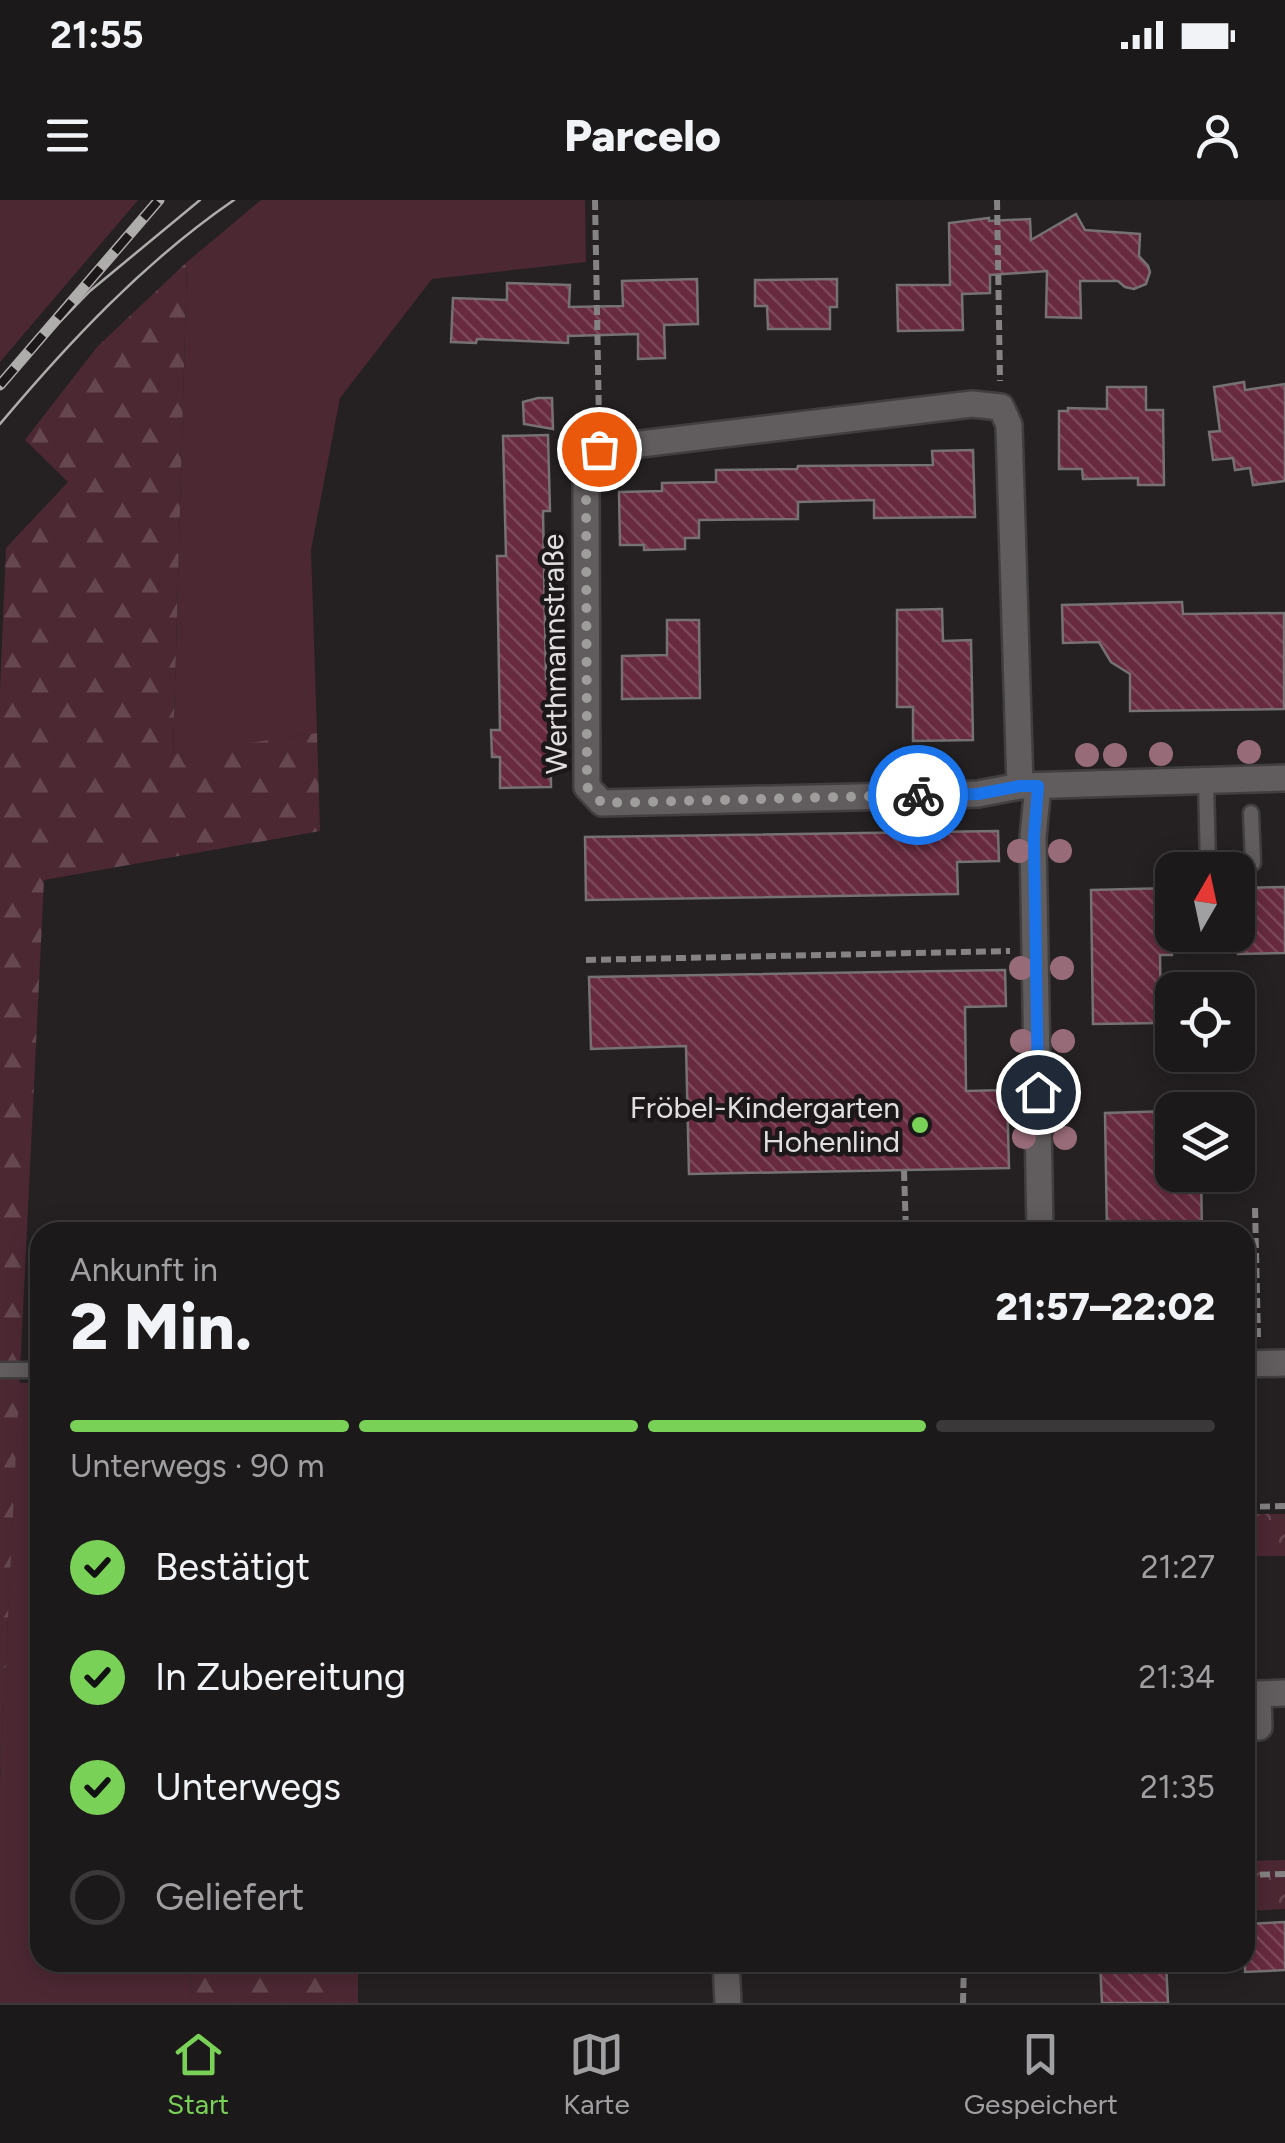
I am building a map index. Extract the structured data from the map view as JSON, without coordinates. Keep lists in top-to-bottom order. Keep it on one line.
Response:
{"streets":{"street":["Werthmannstraße"]},"places":["Fröbel-Kindergarten Hohenlind"],"north":"top","page":{"status":"21:55","header":"Parcelo","heading":["2 Min.","Ankunft in","21:57–22:02"],"bar":"Unterwegs · 90 m","list":[["Bestätigt","21:27"],["In Zubereitung","21:34"],["Unterwegs","21:35"],"Geliefert"],"tabs":["Start","Karte","Gespeichert"]}}
